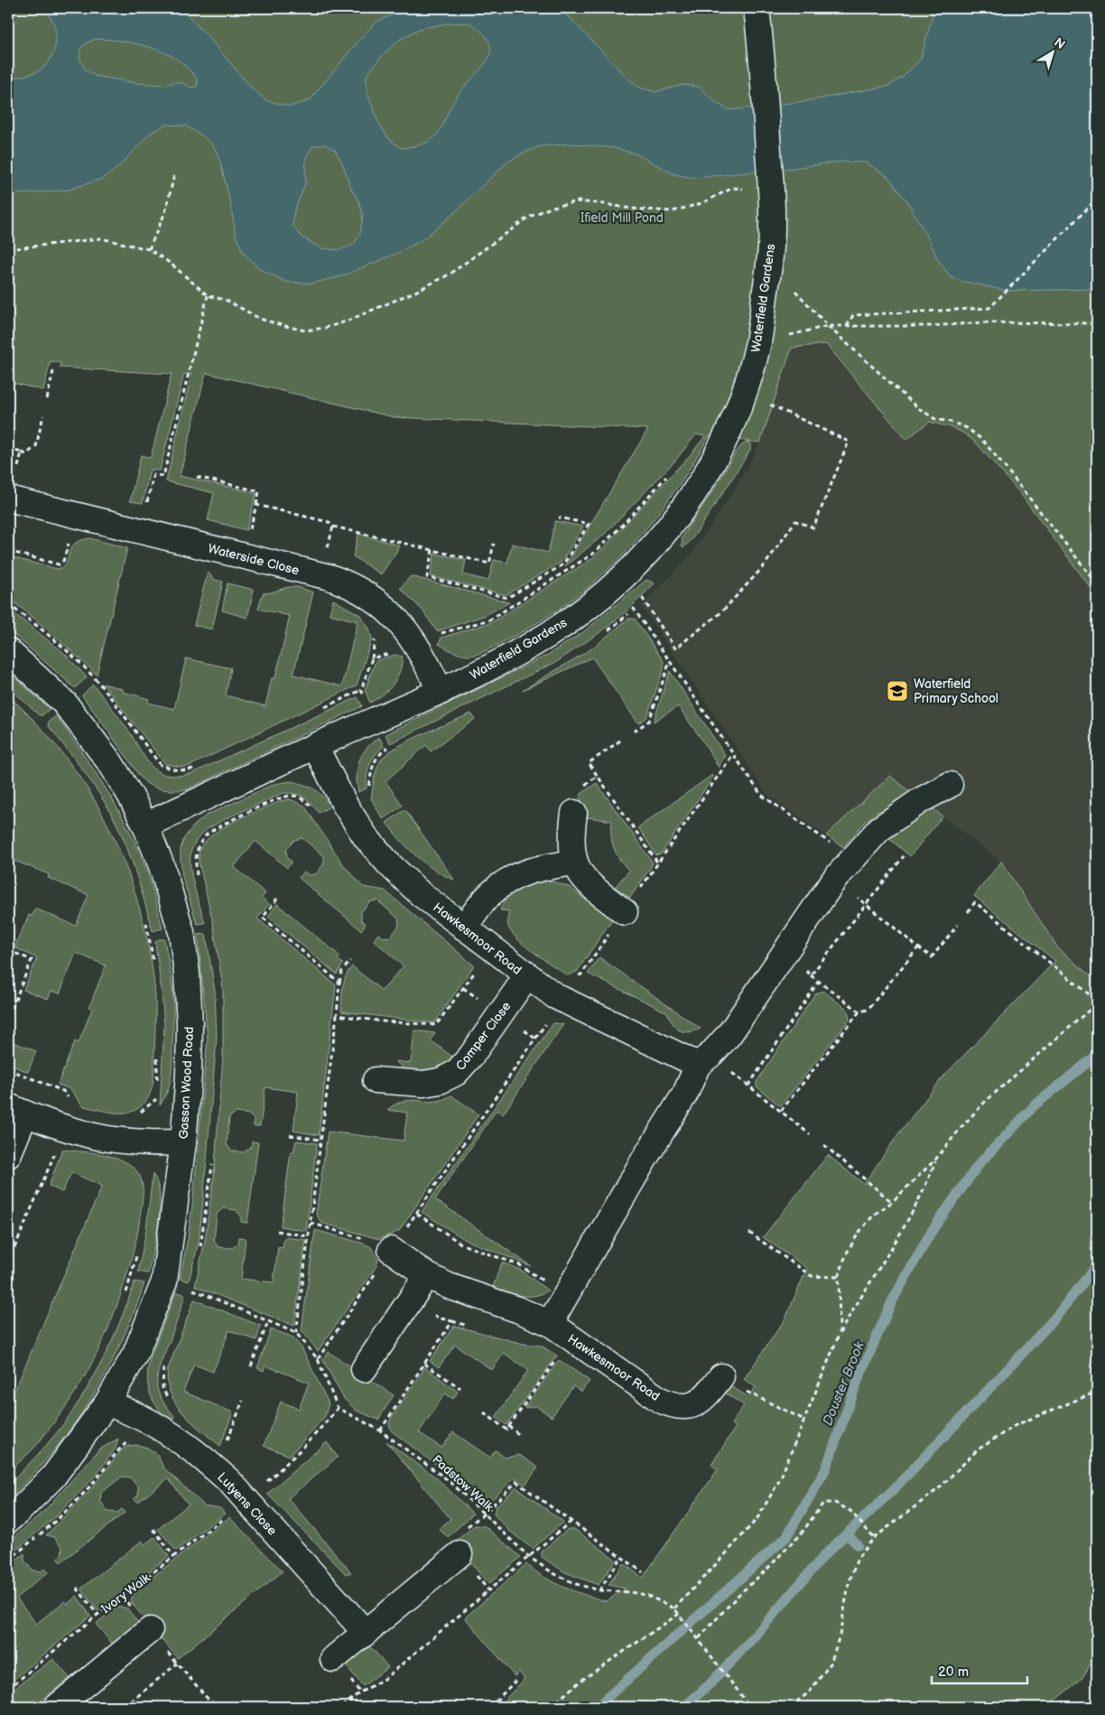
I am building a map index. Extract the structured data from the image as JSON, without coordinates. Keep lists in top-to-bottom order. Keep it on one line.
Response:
{"streets":{"street":["Waterfield Gardens","Waterside Close","Hawkesmoor Road","Comper Close","Gasson Wood Road","Lutyens Close"],"path":["Padstow Walk","Ivory Walk"]},"crossings":[["Waterfield Gardens","Waterside Close"],["Waterfield Gardens","Hawkesmoor Road"],["Waterfield Gardens","Gasson Wood Road"],["Hawkesmoor Road","Comper Close"],["Gasson Wood Road","Lutyens Close"],["Padstow Walk","Ivory Walk"],["Lutyens Close","Ivory Walk"]],"water":["Douster Brook"],"parks":["Ifield Mill Pond"],"places":{"school or university":["Waterfield Primary School"]},"scale_bar":"20 m","north":"top right"}
